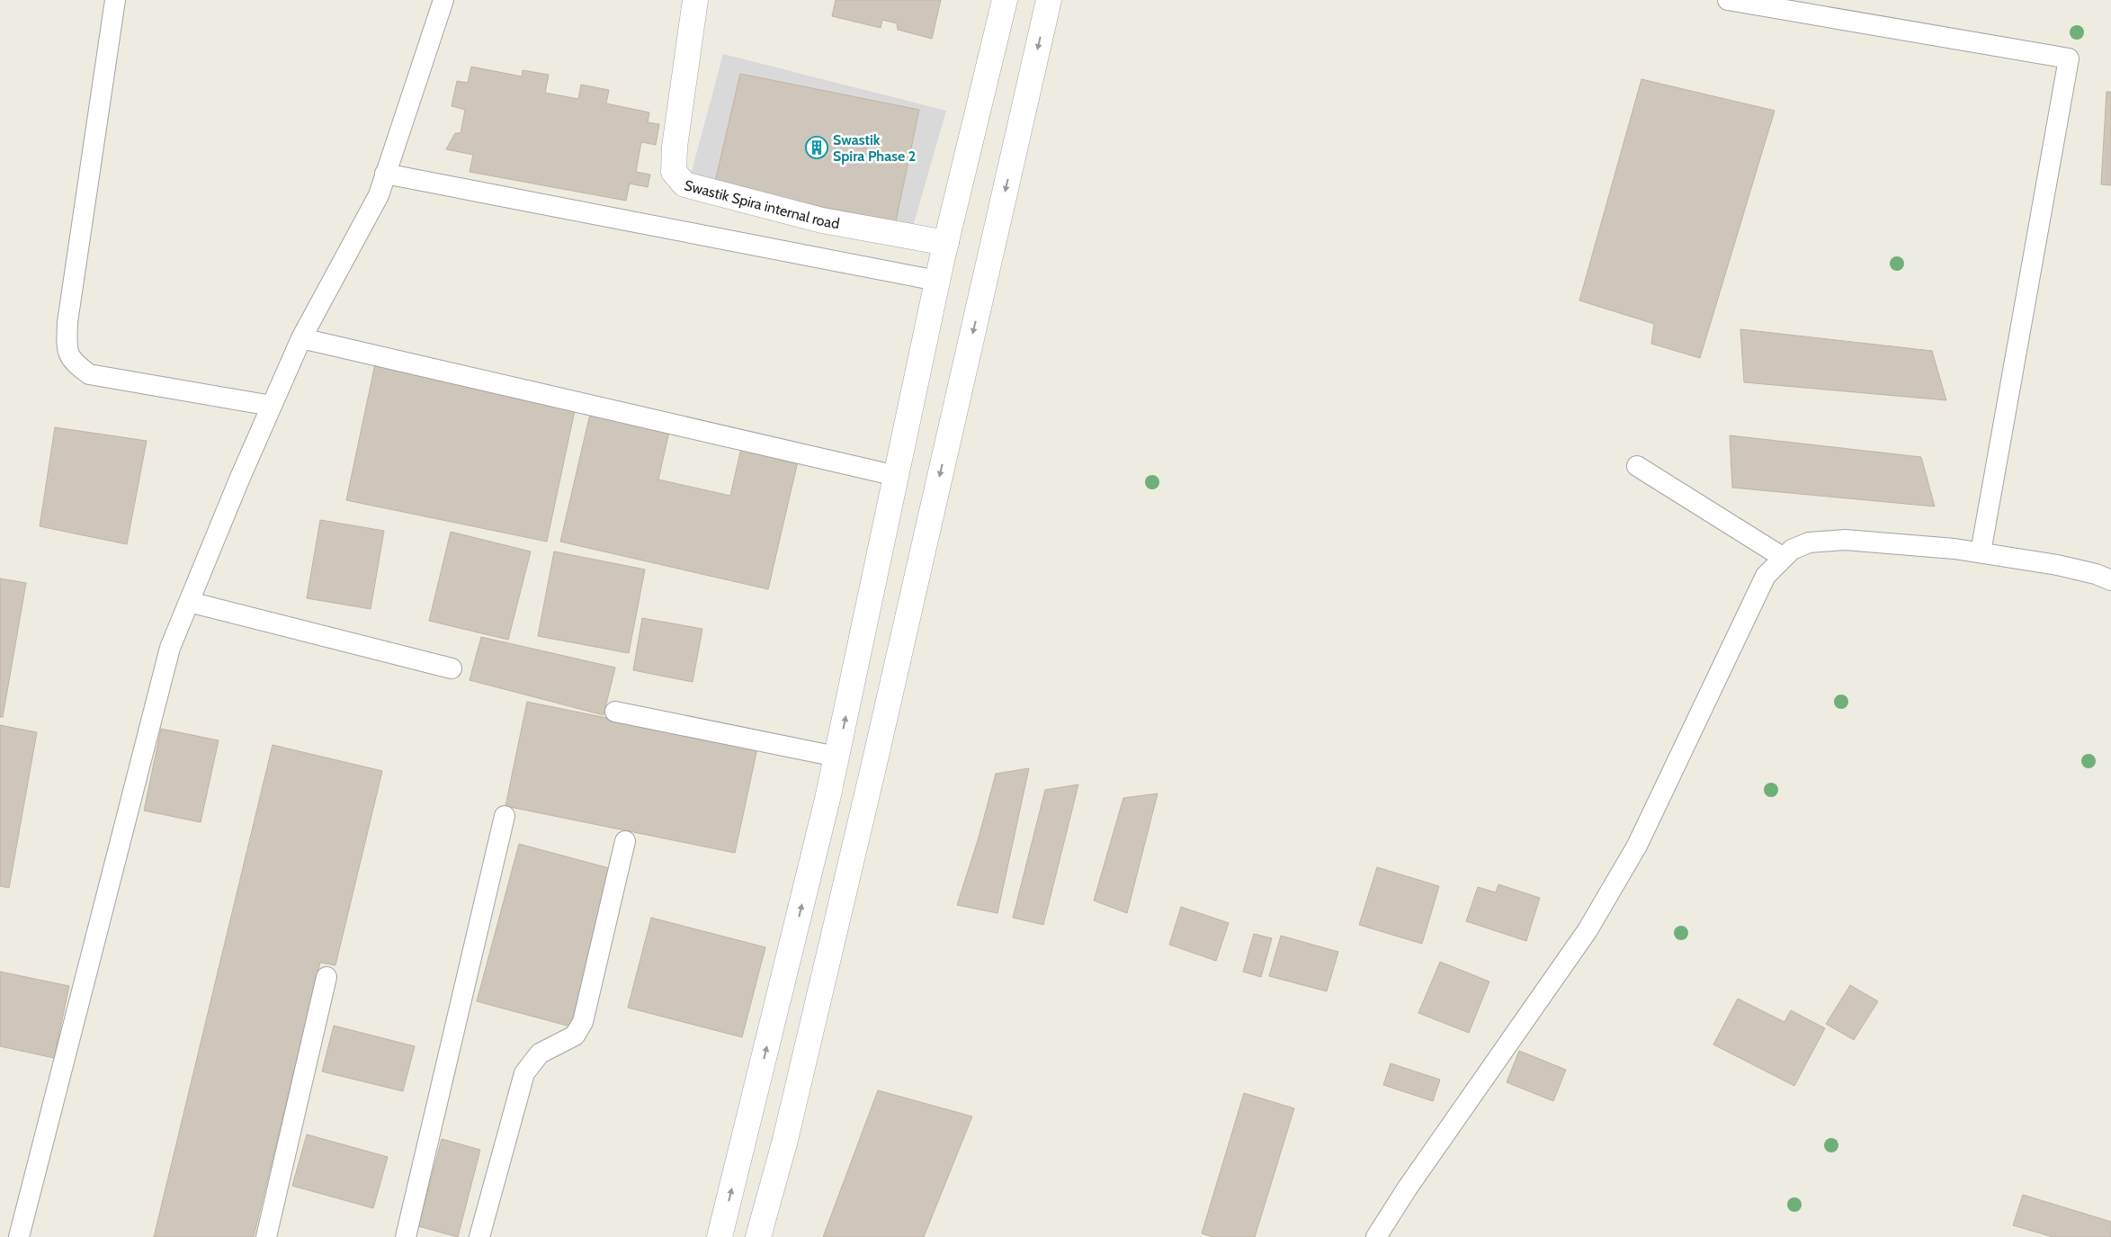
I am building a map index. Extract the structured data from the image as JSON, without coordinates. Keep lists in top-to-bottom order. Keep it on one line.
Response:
{"streets":{"street":["Swastik Spira internal road"]},"places":{"building":["Swastik Spira Phase 2"]}}
